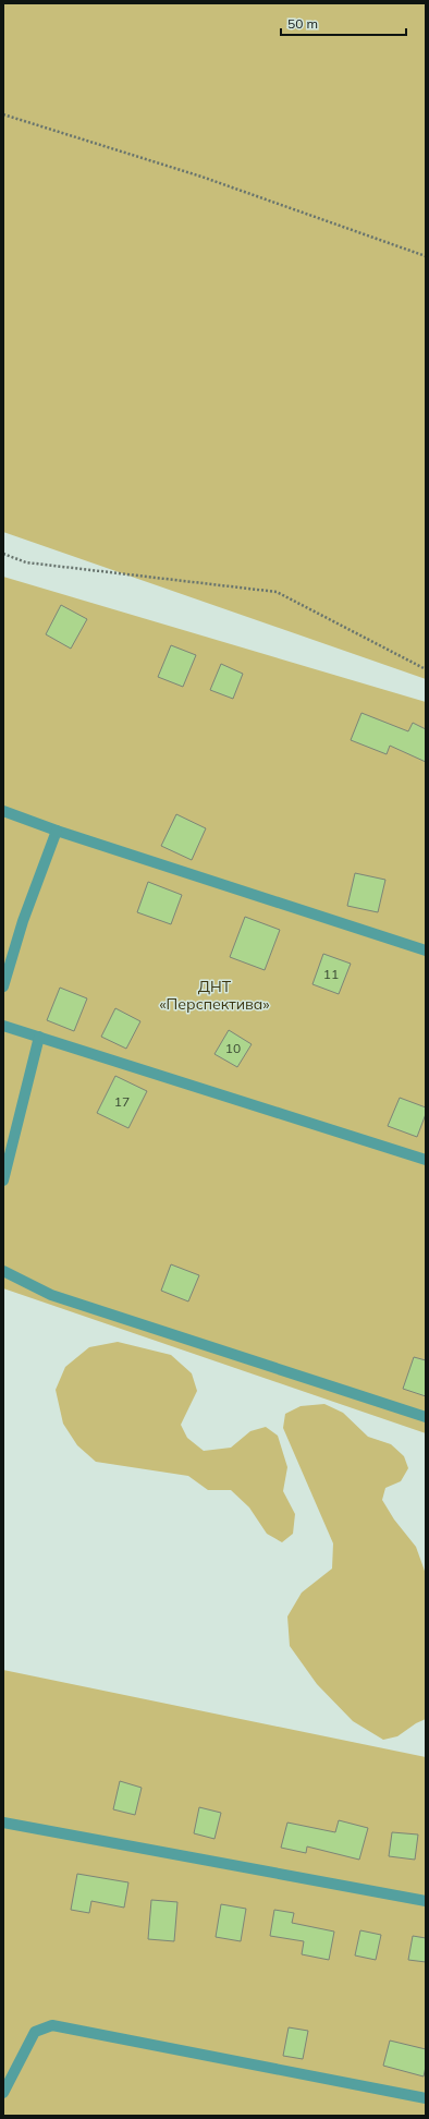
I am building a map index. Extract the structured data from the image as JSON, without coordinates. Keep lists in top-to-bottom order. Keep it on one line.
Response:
{"parks":["ДНТ «Перспектива»"],"house_numbers":["11","10","17"],"scale_bar":"50 m"}
